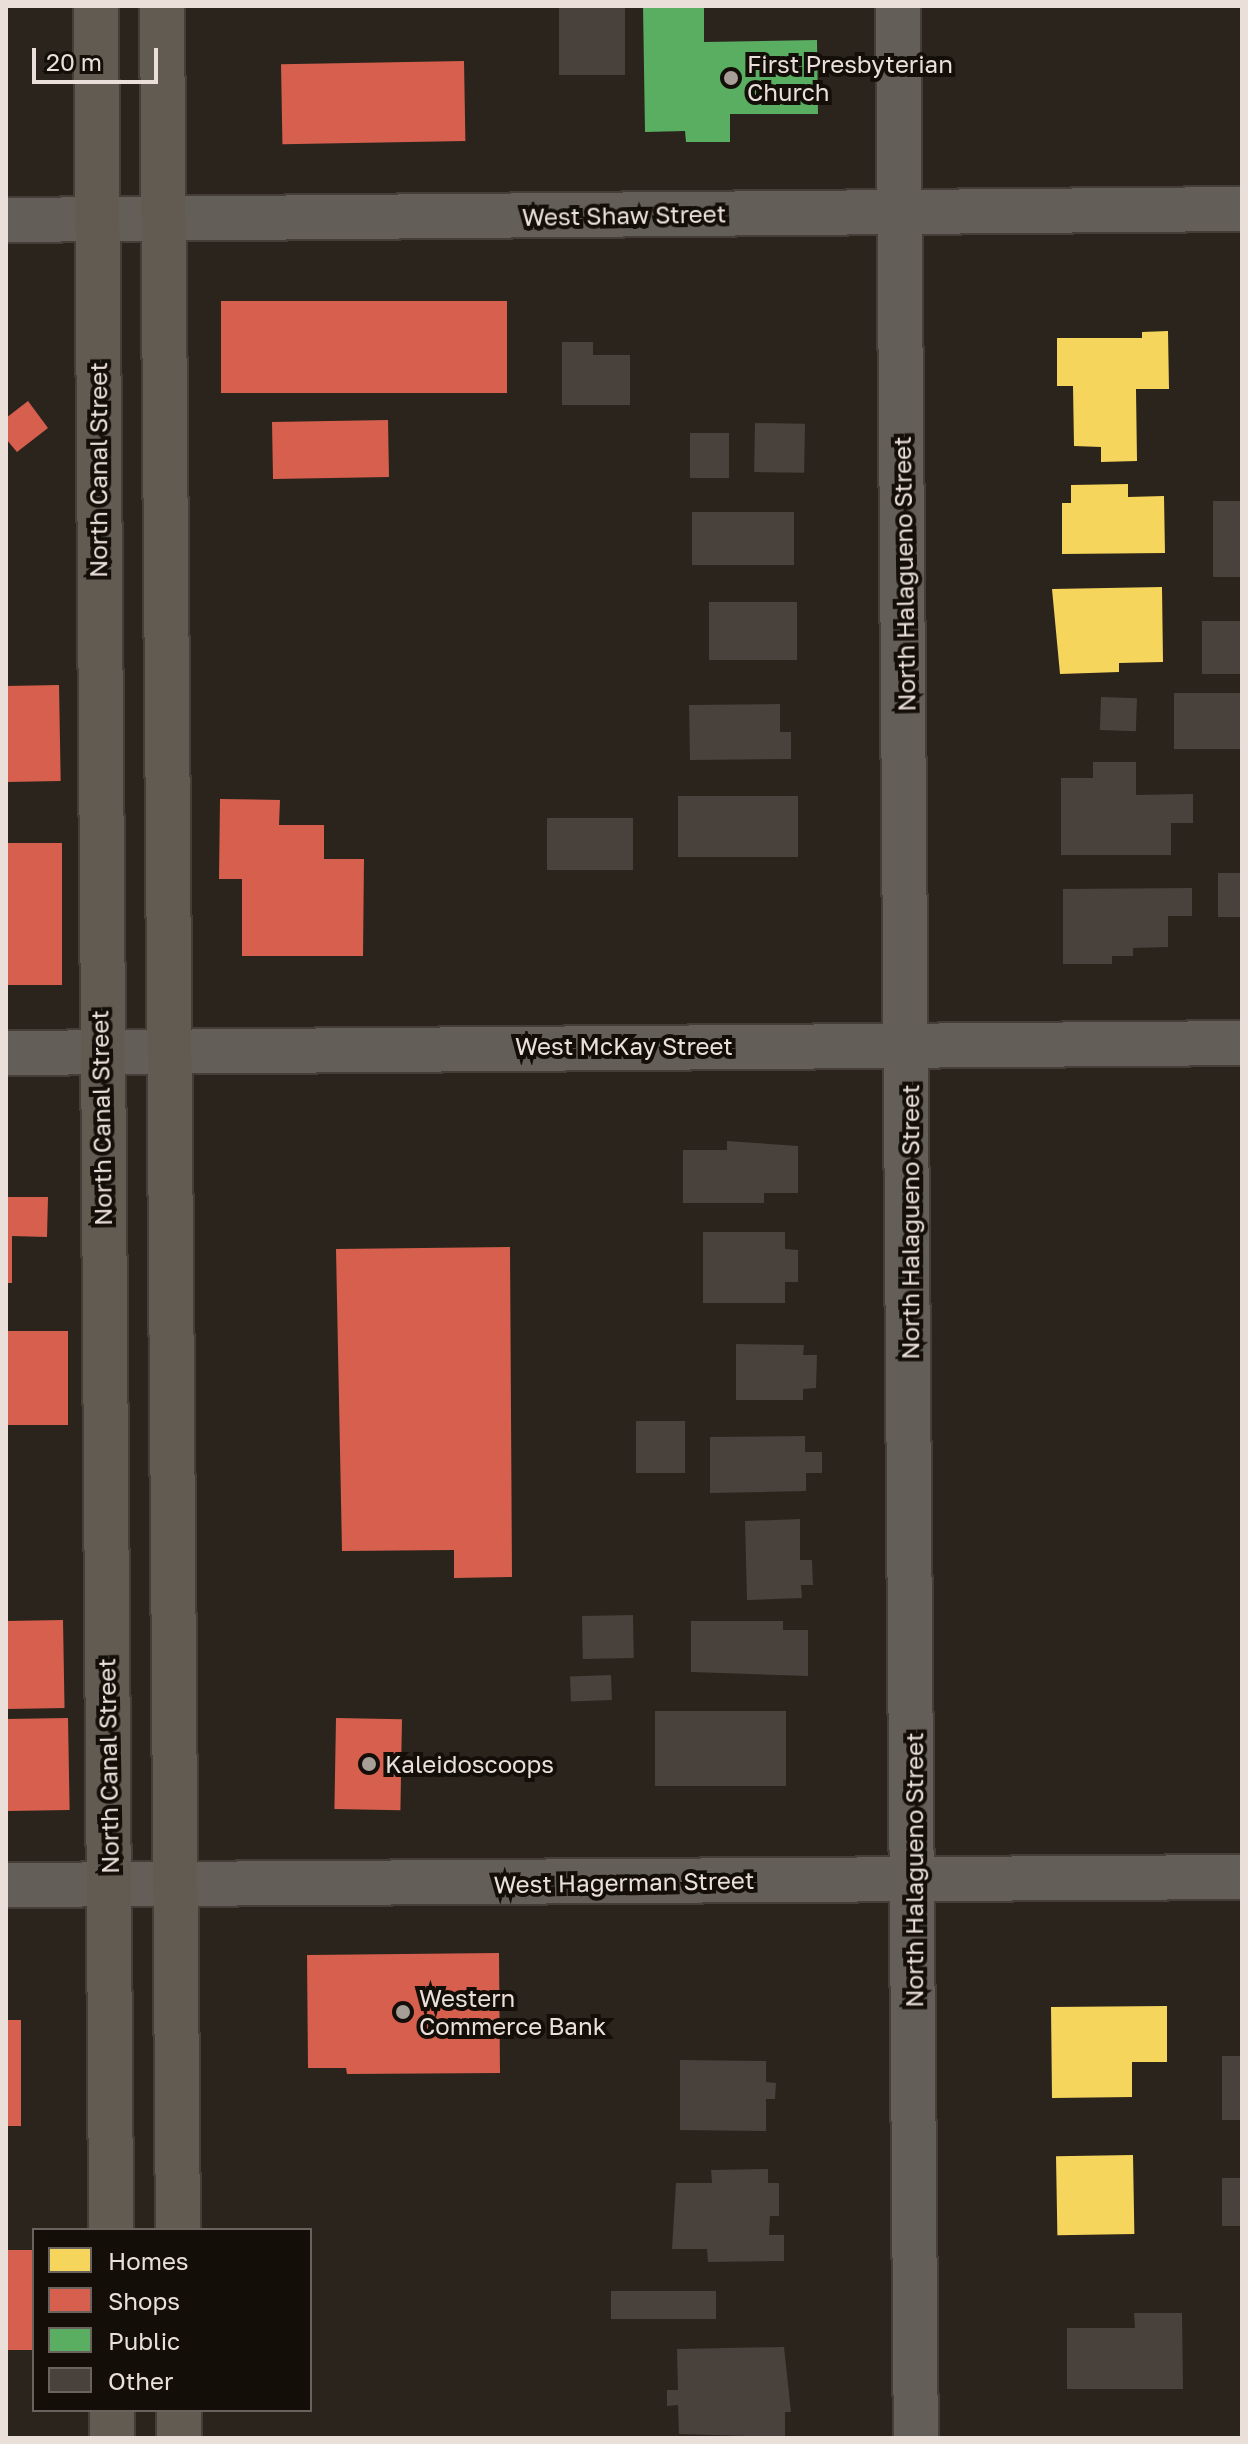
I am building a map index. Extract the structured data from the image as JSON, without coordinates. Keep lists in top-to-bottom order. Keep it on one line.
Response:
{"streets":{"highway":["North Canal Street"],"street":["West Shaw Street","North Halagueno Street","West McKay Street","West Hagerman Street"]},"crossings":[["West Shaw Street","North Canal Street"],["West Shaw Street","North Halagueno Street"],["North Canal Street","West McKay Street"],["North Canal Street","West Hagerman Street"],["North Halagueno Street","West McKay Street"],["North Halagueno Street","West Hagerman Street"]],"places":["First Presbyterian Church","Kaleidoscoops","Western Commerce Bank"],"legend":["Homes","Shops","Public","Other"],"scale_bar":"20 m"}
